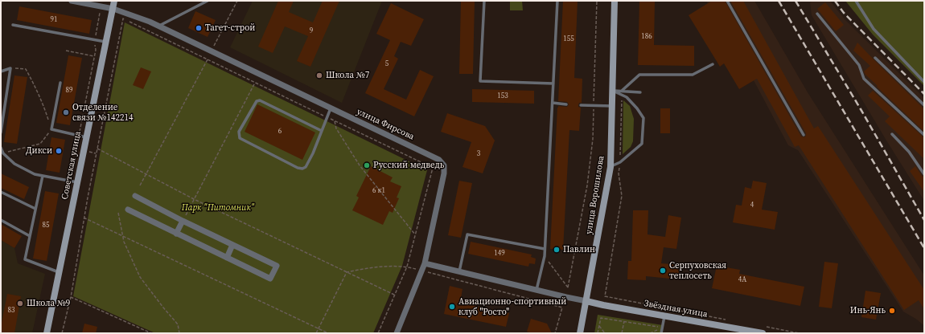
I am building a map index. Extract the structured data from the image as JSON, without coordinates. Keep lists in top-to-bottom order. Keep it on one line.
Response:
{"streets":{"main road":["Советская улица","улица Ворошилова","Звёздная улица"],"street":["улица Фирсова"]},"crossings":[["улица Фирсова","Советская улица"],["улица Ворошилова","Звёздная улица"]],"parks":["Парк \"Питомник\""],"places":["Тагет-строй","Школа №7","Отделение связи №142214","Дикси","Русский медведь","Павлин","Серпуховская теплосеть","Школа №9","Авиационно-спортивный клуб \"Росто\"","Инь-Янь"],"house_numbers":["91","9","186","155","5","89","153","6","3","6 к1","4","85","149","4А","83"]}
